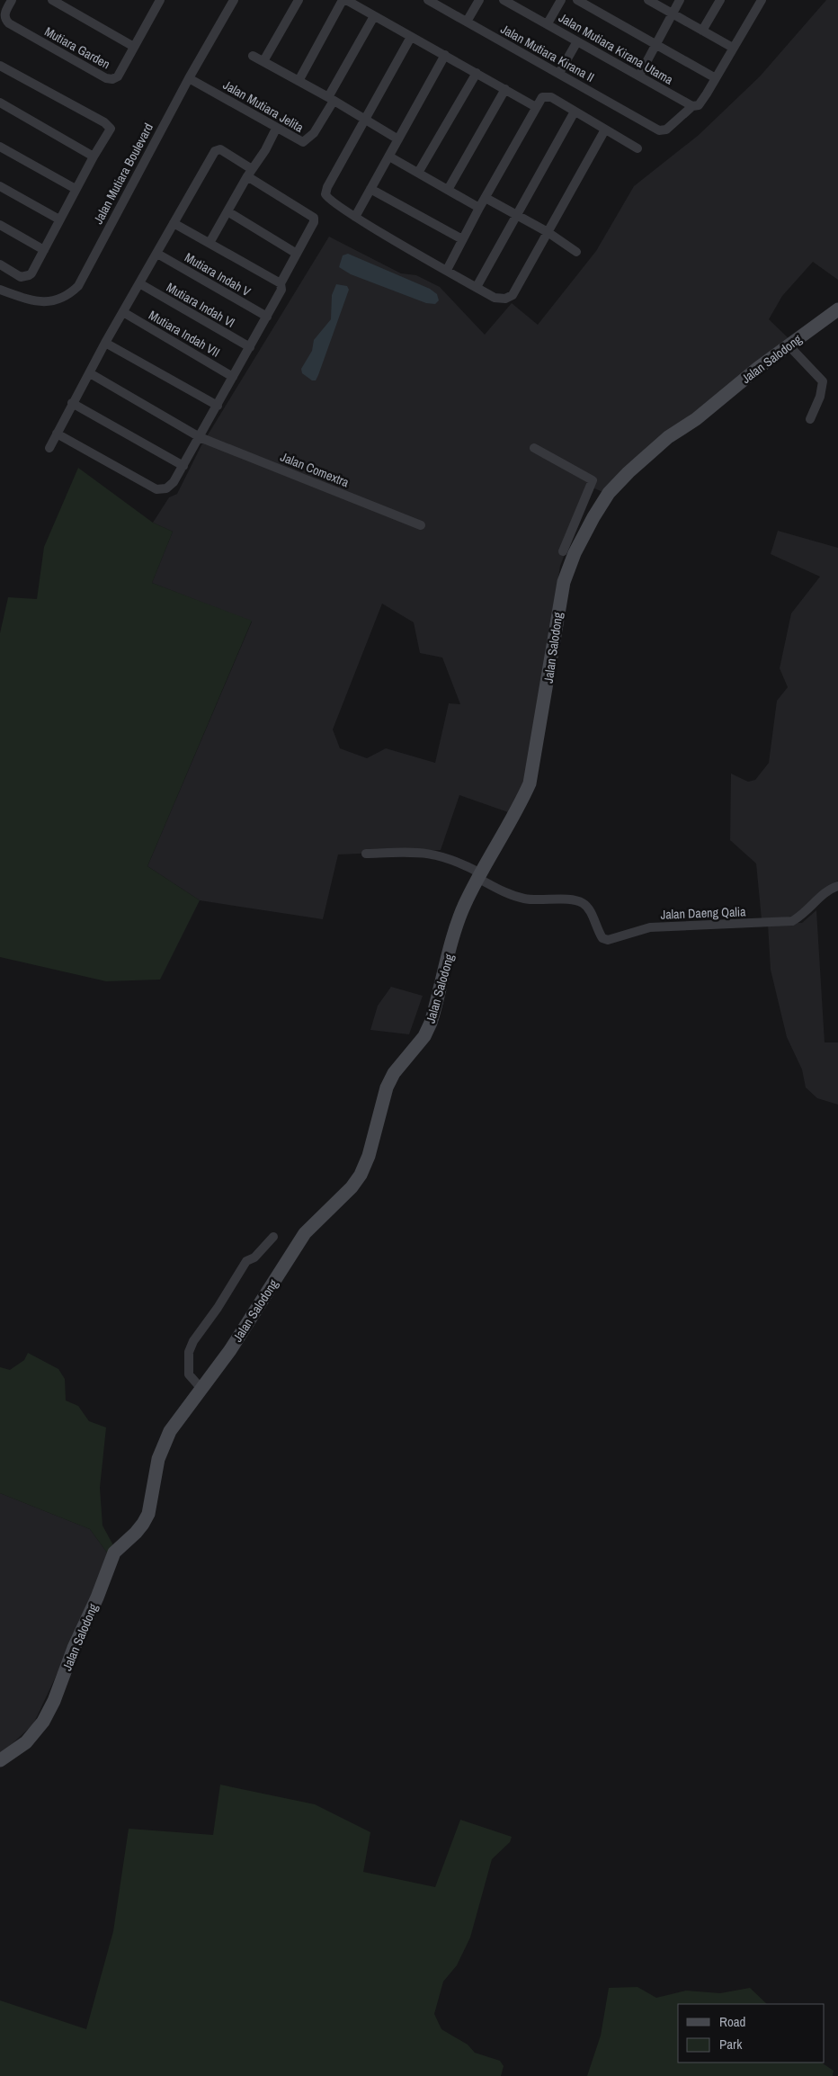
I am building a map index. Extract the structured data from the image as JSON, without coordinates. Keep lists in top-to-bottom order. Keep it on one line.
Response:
{"streets":{"street":["Mutiara Garden","Jalan Mutiara Kirana Utama","Jalan Mutiara Kirana II","Jalan Mutiara Jelita","Jalan Mutiara Boulevard","Mutiara Indah V","Mutiara Indah Vl","Mutiara Indah VII","Jalan Salodong","Jalan Comextra","Jalan Daeng Qalia"]},"crossings":[["Jalan Mutiara Kirana Utama","Jalan Mutiara Kirana II"],["Jalan Mutiara Jelita","Jalan Mutiara Boulevard"],["Jalan Salodong","Jalan Daeng Qalia"]],"legend":["Road","Park"]}
